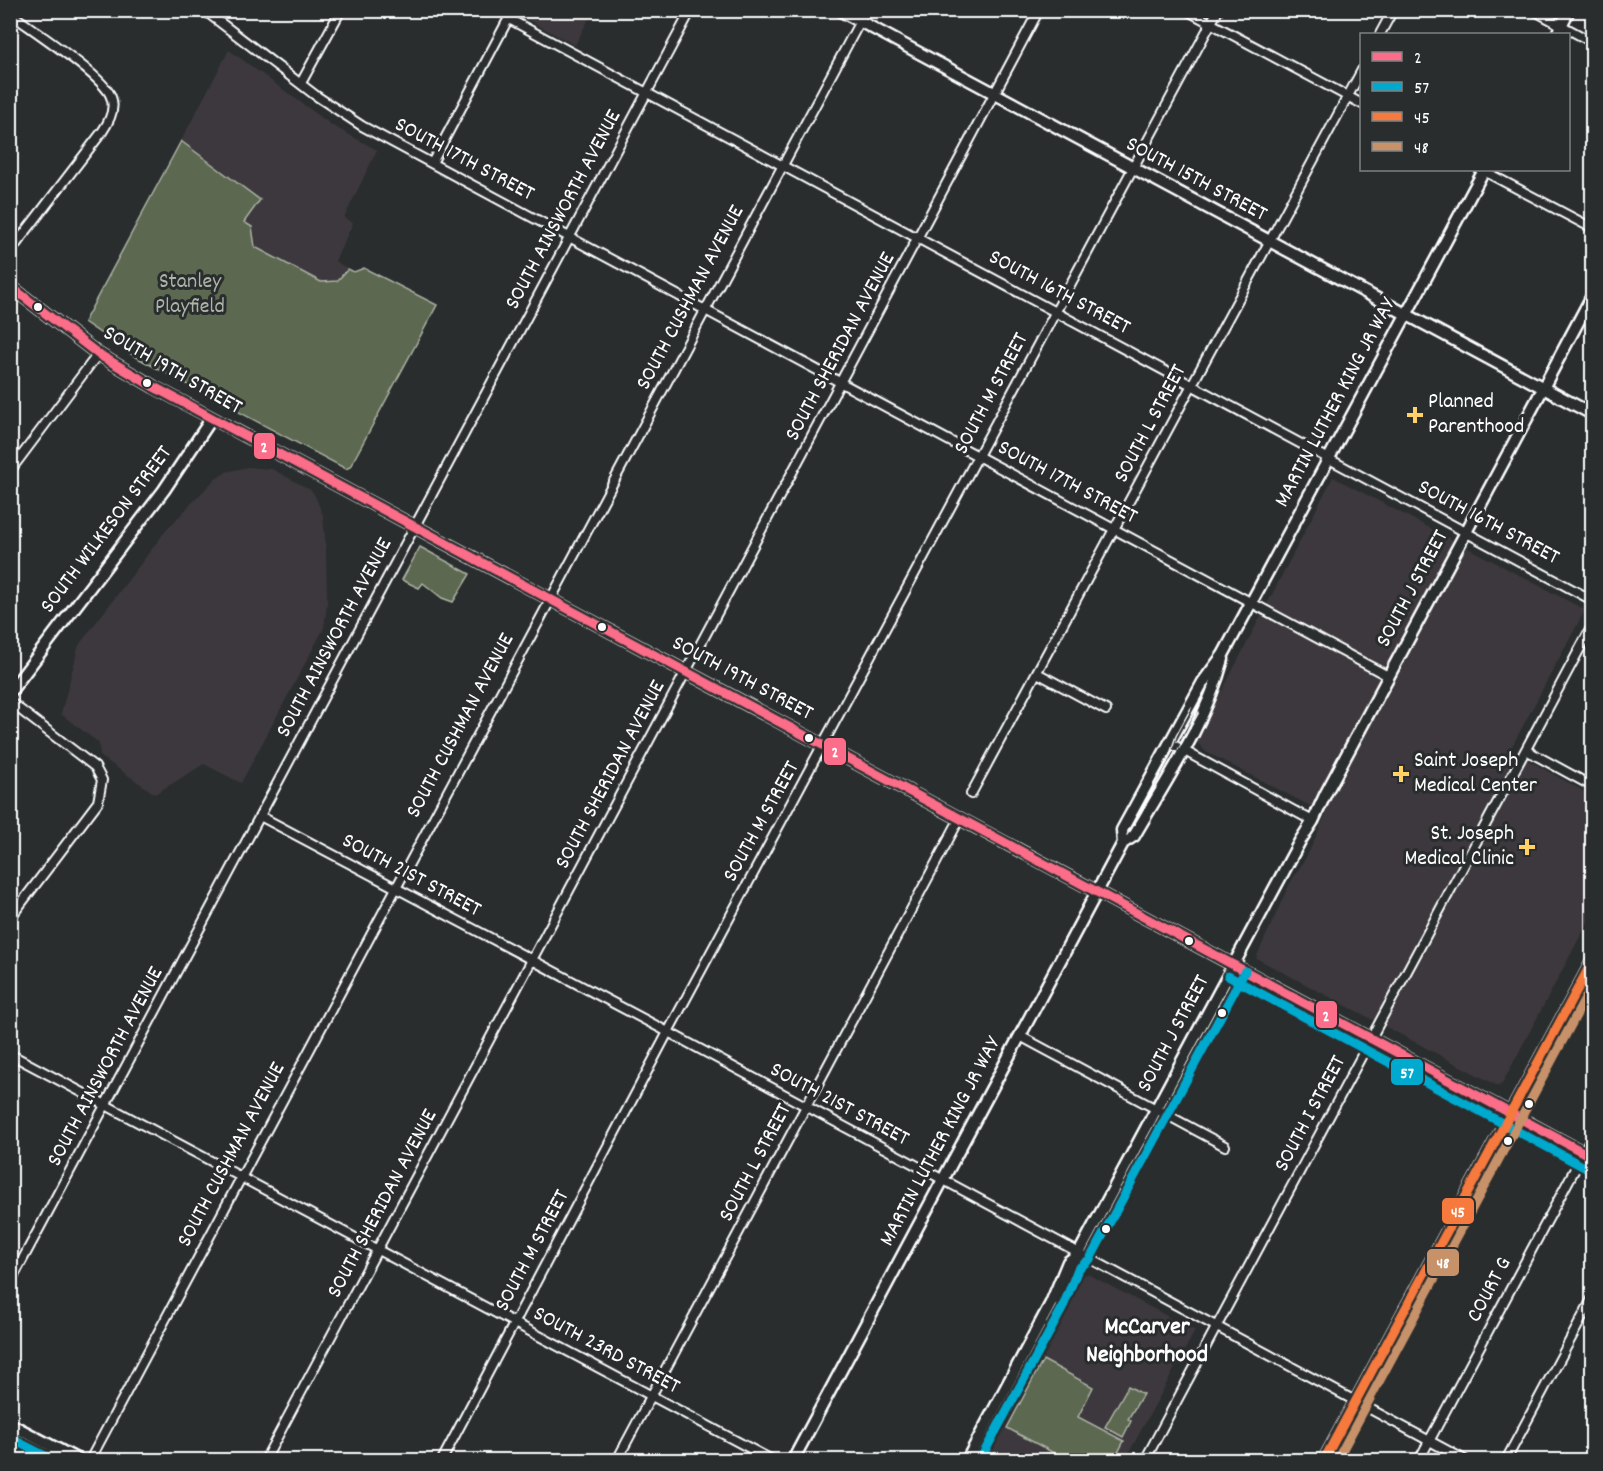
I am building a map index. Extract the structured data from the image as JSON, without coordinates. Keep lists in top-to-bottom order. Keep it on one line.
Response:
{"streets":{"main road":["SOUTH 15TH STREET","SOUTH 19TH STREET","MARTIN LUTHER KING JR WAY","SOUTH WILKESON STREET","SOUTH J STREET"],"street":["SOUTH 17TH STREET","SOUTH AINSWORTH AVENUE","SOUTH 16TH STREET","SOUTH CUSHMAN AVENUE","SOUTH SHERIDAN AVENUE","SOUTH M STREET","SOUTH L STREET","SOUTH 21ST STREET","SOUTH I STREET","COURT G","SOUTH 23RD STREET"]},"crossings":[["SOUTH 17TH STREET","SOUTH AINSWORTH AVENUE"],["SOUTH 17TH STREET","SOUTH CUSHMAN AVENUE"],["SOUTH 17TH STREET","SOUTH SHERIDAN AVENUE"],["SOUTH 17TH STREET","SOUTH M STREET"],["SOUTH 17TH STREET","MARTIN LUTHER KING JR WAY"],["SOUTH 17TH STREET","SOUTH L STREET"],["SOUTH 17TH STREET","SOUTH J STREET"],["SOUTH 15TH STREET","SOUTH CUSHMAN AVENUE"],["SOUTH 15TH STREET","SOUTH SHERIDAN AVENUE"],["SOUTH 15TH STREET","SOUTH M STREET"],["SOUTH 15TH STREET","MARTIN LUTHER KING JR WAY"],["SOUTH 15TH STREET","SOUTH L STREET"],["SOUTH 15TH STREET","SOUTH J STREET"],["SOUTH AINSWORTH AVENUE","SOUTH 16TH STREET"],["SOUTH AINSWORTH AVENUE","SOUTH 19TH STREET"],["SOUTH AINSWORTH AVENUE","SOUTH 21ST STREET"],["SOUTH AINSWORTH AVENUE","SOUTH 23RD STREET"],["SOUTH 16TH STREET","SOUTH CUSHMAN AVENUE"],["SOUTH 16TH STREET","SOUTH SHERIDAN AVENUE"],["SOUTH 16TH STREET","SOUTH M STREET"],["SOUTH 16TH STREET","MARTIN LUTHER KING JR WAY"],["SOUTH 16TH STREET","SOUTH L STREET"],["SOUTH 16TH STREET","SOUTH J STREET"],["SOUTH CUSHMAN AVENUE","SOUTH 19TH STREET"],["SOUTH CUSHMAN AVENUE","SOUTH 21ST STREET"],["SOUTH CUSHMAN AVENUE","SOUTH 23RD STREET"],["SOUTH SHERIDAN AVENUE","SOUTH 19TH STREET"],["SOUTH SHERIDAN AVENUE","SOUTH 21ST STREET"],["SOUTH SHERIDAN AVENUE","SOUTH 23RD STREET"],["SOUTH 19TH STREET","SOUTH M STREET"],["SOUTH 19TH STREET","MARTIN LUTHER KING JR WAY"],["SOUTH 19TH STREET","SOUTH L STREET"],["SOUTH 19TH STREET","SOUTH WILKESON STREET"],["SOUTH 19TH STREET","SOUTH J STREET"],["SOUTH 19TH STREET","SOUTH I STREET"],["SOUTH 19TH STREET","COURT G"],["SOUTH M STREET","SOUTH 21ST STREET"],["SOUTH M STREET","SOUTH 23RD STREET"],["MARTIN LUTHER KING JR WAY","SOUTH 21ST STREET"],["SOUTH L STREET","SOUTH 21ST STREET"],["SOUTH L STREET","SOUTH 23RD STREET"],["SOUTH J STREET","SOUTH 21ST STREET"],["SOUTH 21ST STREET","SOUTH I STREET"],["SOUTH 21ST STREET","COURT G"]],"districts":["McCarver Neighborhood"],"parks":["Stanley Playfield"],"places":{"health":["Planned Parenthood","Saint Joseph Medical Center","St. Joseph Medical Clinic"]},"lines":["transit line 2","transit line 45","transit line 57","transit line 48"],"legend":["2","57","45","48"]}
